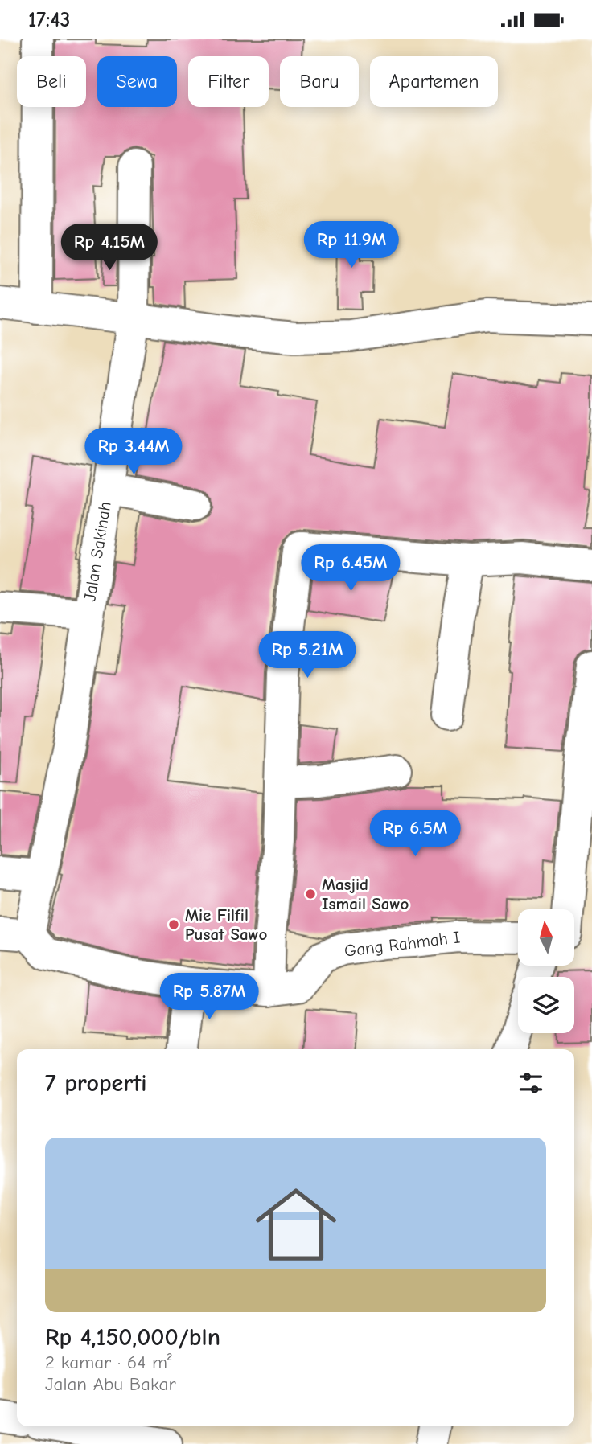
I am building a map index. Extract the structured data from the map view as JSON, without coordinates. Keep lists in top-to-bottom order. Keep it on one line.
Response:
{"streets":{"street":["Jalan Sakinah","Gang Rahmah I"]},"crossings":[["Jalan Sakinah","Gang Rahmah I"]],"places":["Masjid Ismail Sawo","Mie Filfil Pusat Sawo"],"north":"top","page":{"status":"17:43","chip":["Beli","Sewa","Filter","Baru","Apartemen"],"price":["Rp 11.9M","Rp 4.15M","Rp 3.44M","Rp 6.45M","Rp 5.21M","Rp 6.5M","Rp 5.87M"],"heading":"7 properti","list":[{"name":"Rp 4,150,000/bln","note":"2 kamar · 64 m² · Jalan Abu Bakar"}]}}
